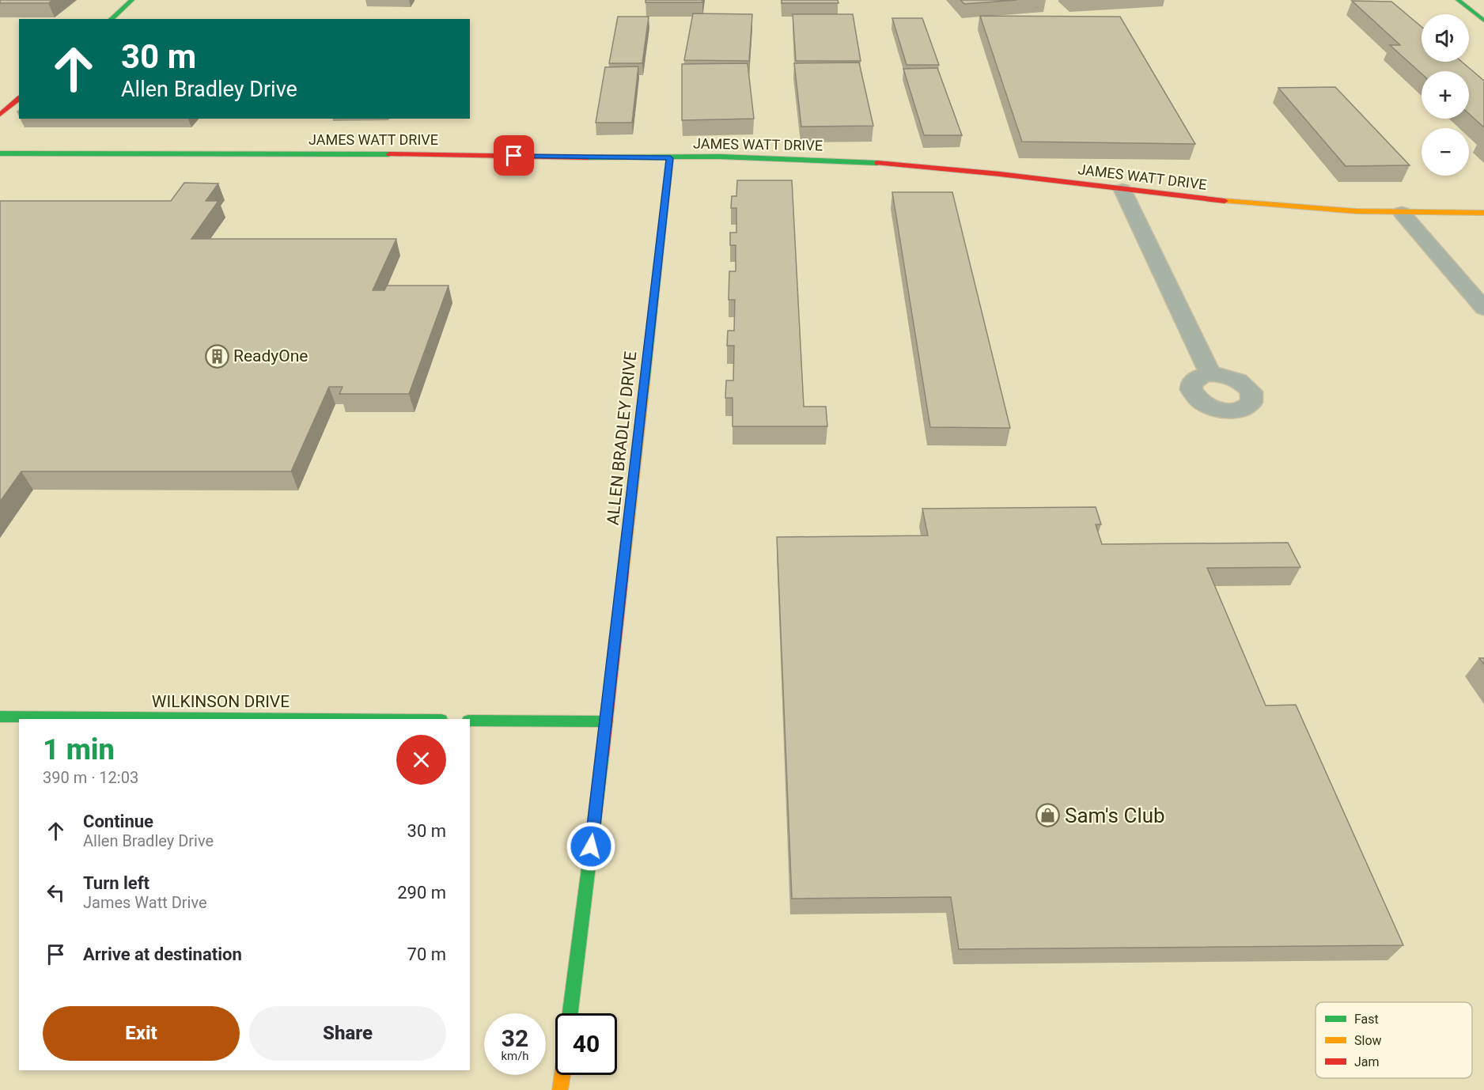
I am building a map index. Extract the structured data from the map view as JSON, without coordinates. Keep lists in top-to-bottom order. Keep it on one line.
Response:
{"streets":{"street":["JAMES WATT DRIVE","ALLEN BRADLEY DRIVE","WILKINSON DRIVE"]},"crossings":[["JAMES WATT DRIVE","ALLEN BRADLEY DRIVE"]],"places":{"building":["ReadyOne"],"shop":["Sam's Club"]},"legend":["Fast","Slow","Jam"],"page":{"map_buttons":["+","−"],"turn":["30 m","Allen Bradley Drive"],"heading":["1 min","390 m · 12:03"],"list":[{"name":"Continue","note":"Allen Bradley Drive","value":"30 m"},{"name":"Turn left","note":"James Watt Drive","value":"290 m"},{"name":"Arrive at destination","value":"70 m"}],"buttons":["Exit","Share"],"speed":"32 km/h","limit":"40"}}
